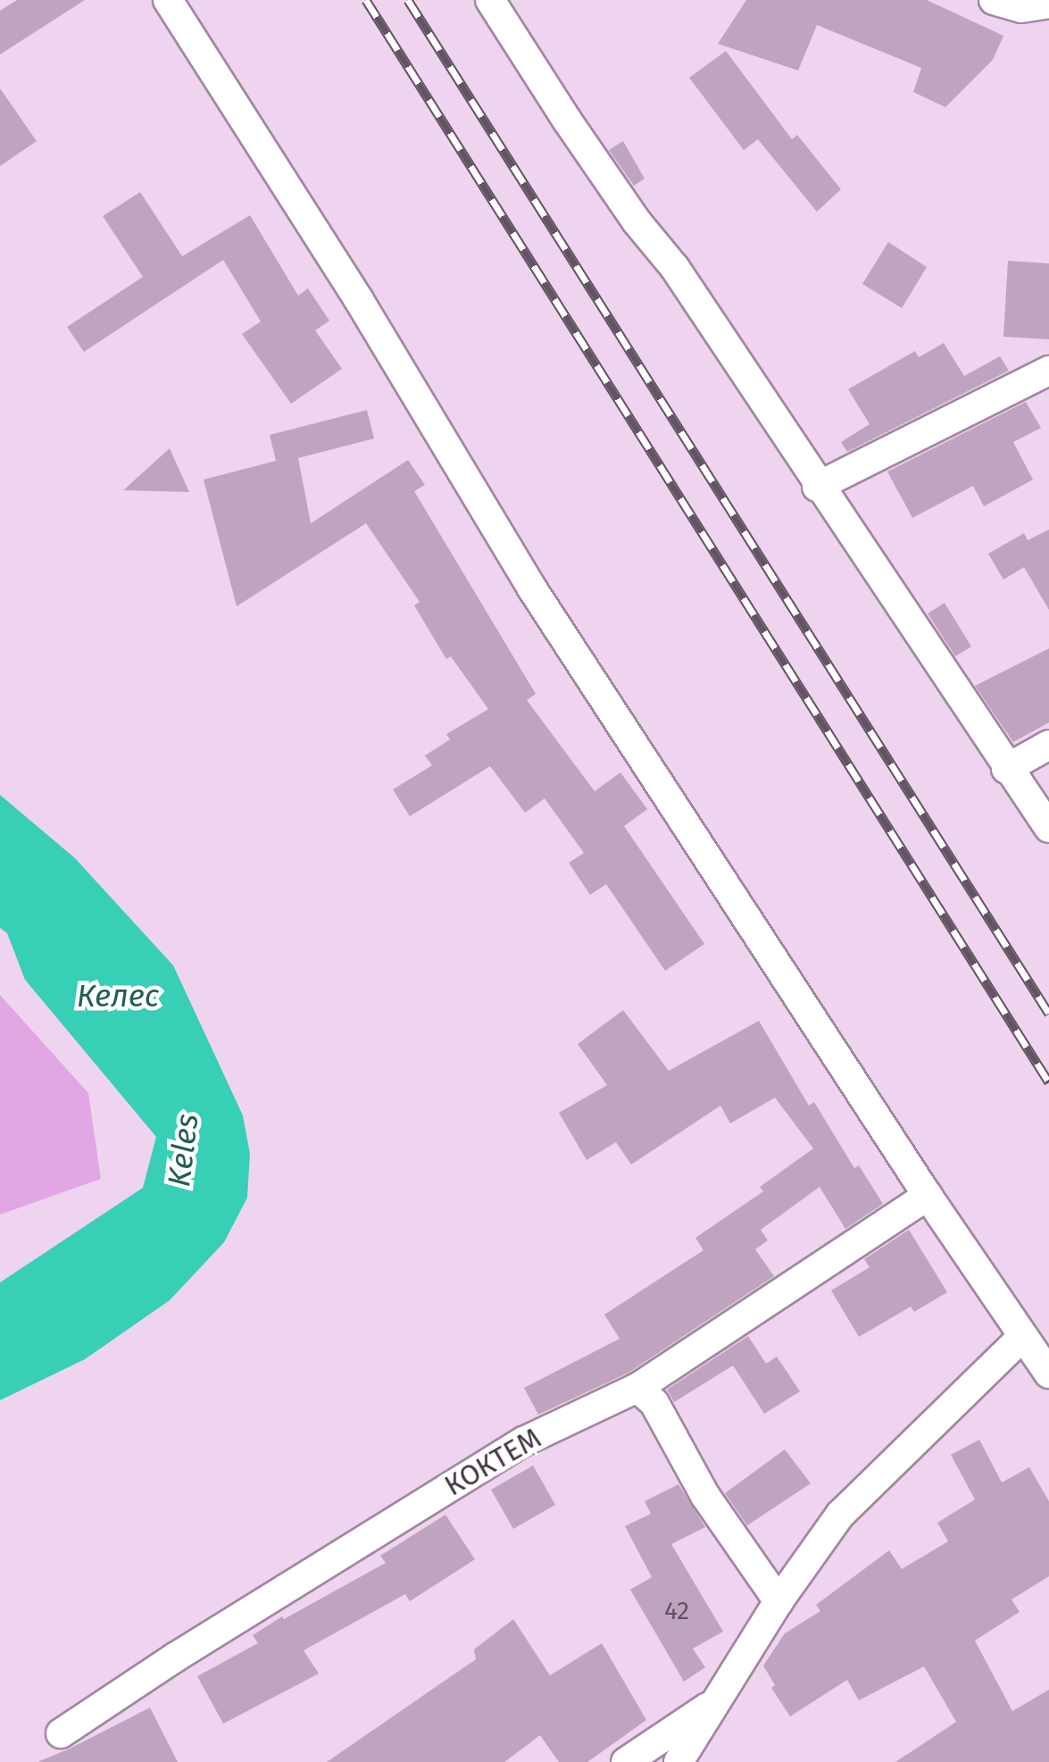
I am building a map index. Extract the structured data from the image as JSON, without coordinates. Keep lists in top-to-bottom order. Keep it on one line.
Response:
{"streets":{"street":["КОКТЕМ"]},"water":["Келес","Keles"],"house_numbers":["42"]}
